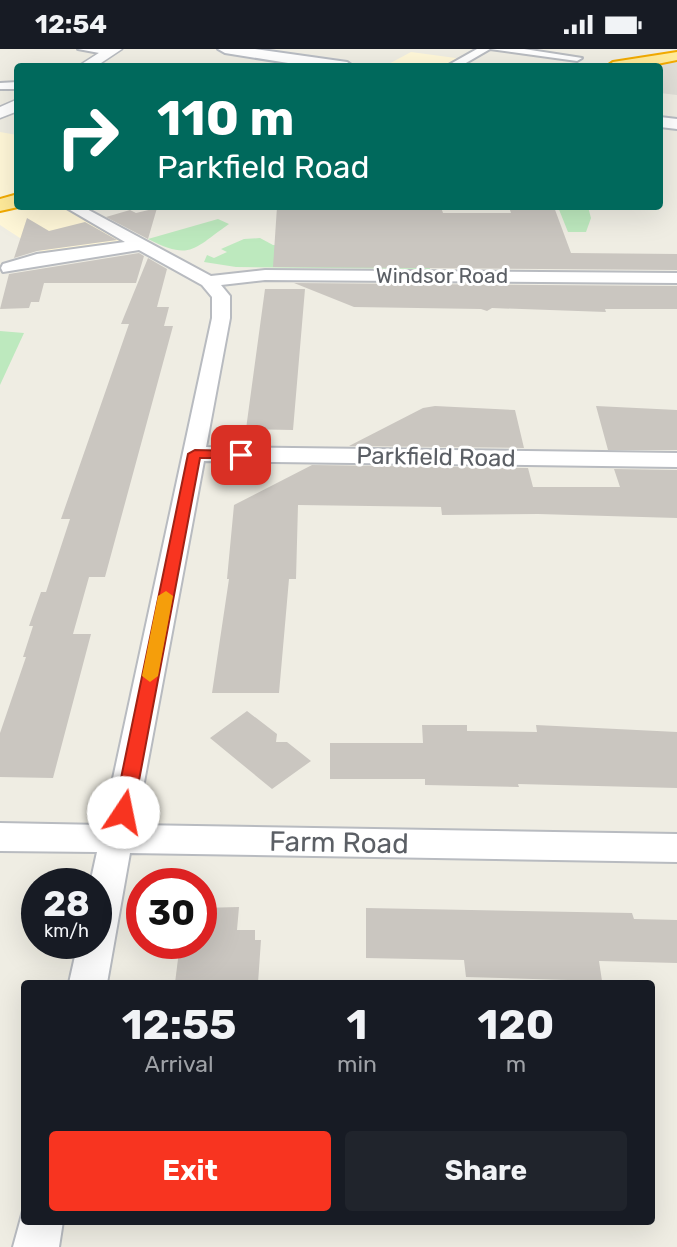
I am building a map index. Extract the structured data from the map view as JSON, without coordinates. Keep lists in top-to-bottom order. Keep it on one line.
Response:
{"streets":{"street":["Windsor Road","Parkfield Road","Farm Road"]},"page":{"status":"12:54","turn":["110 m","Parkfield Road"],"speed":"28 km/h","limit":"30","eta":["12:55","Arrival","1","min","120","m"],"buttons":["Exit","Share"]}}
